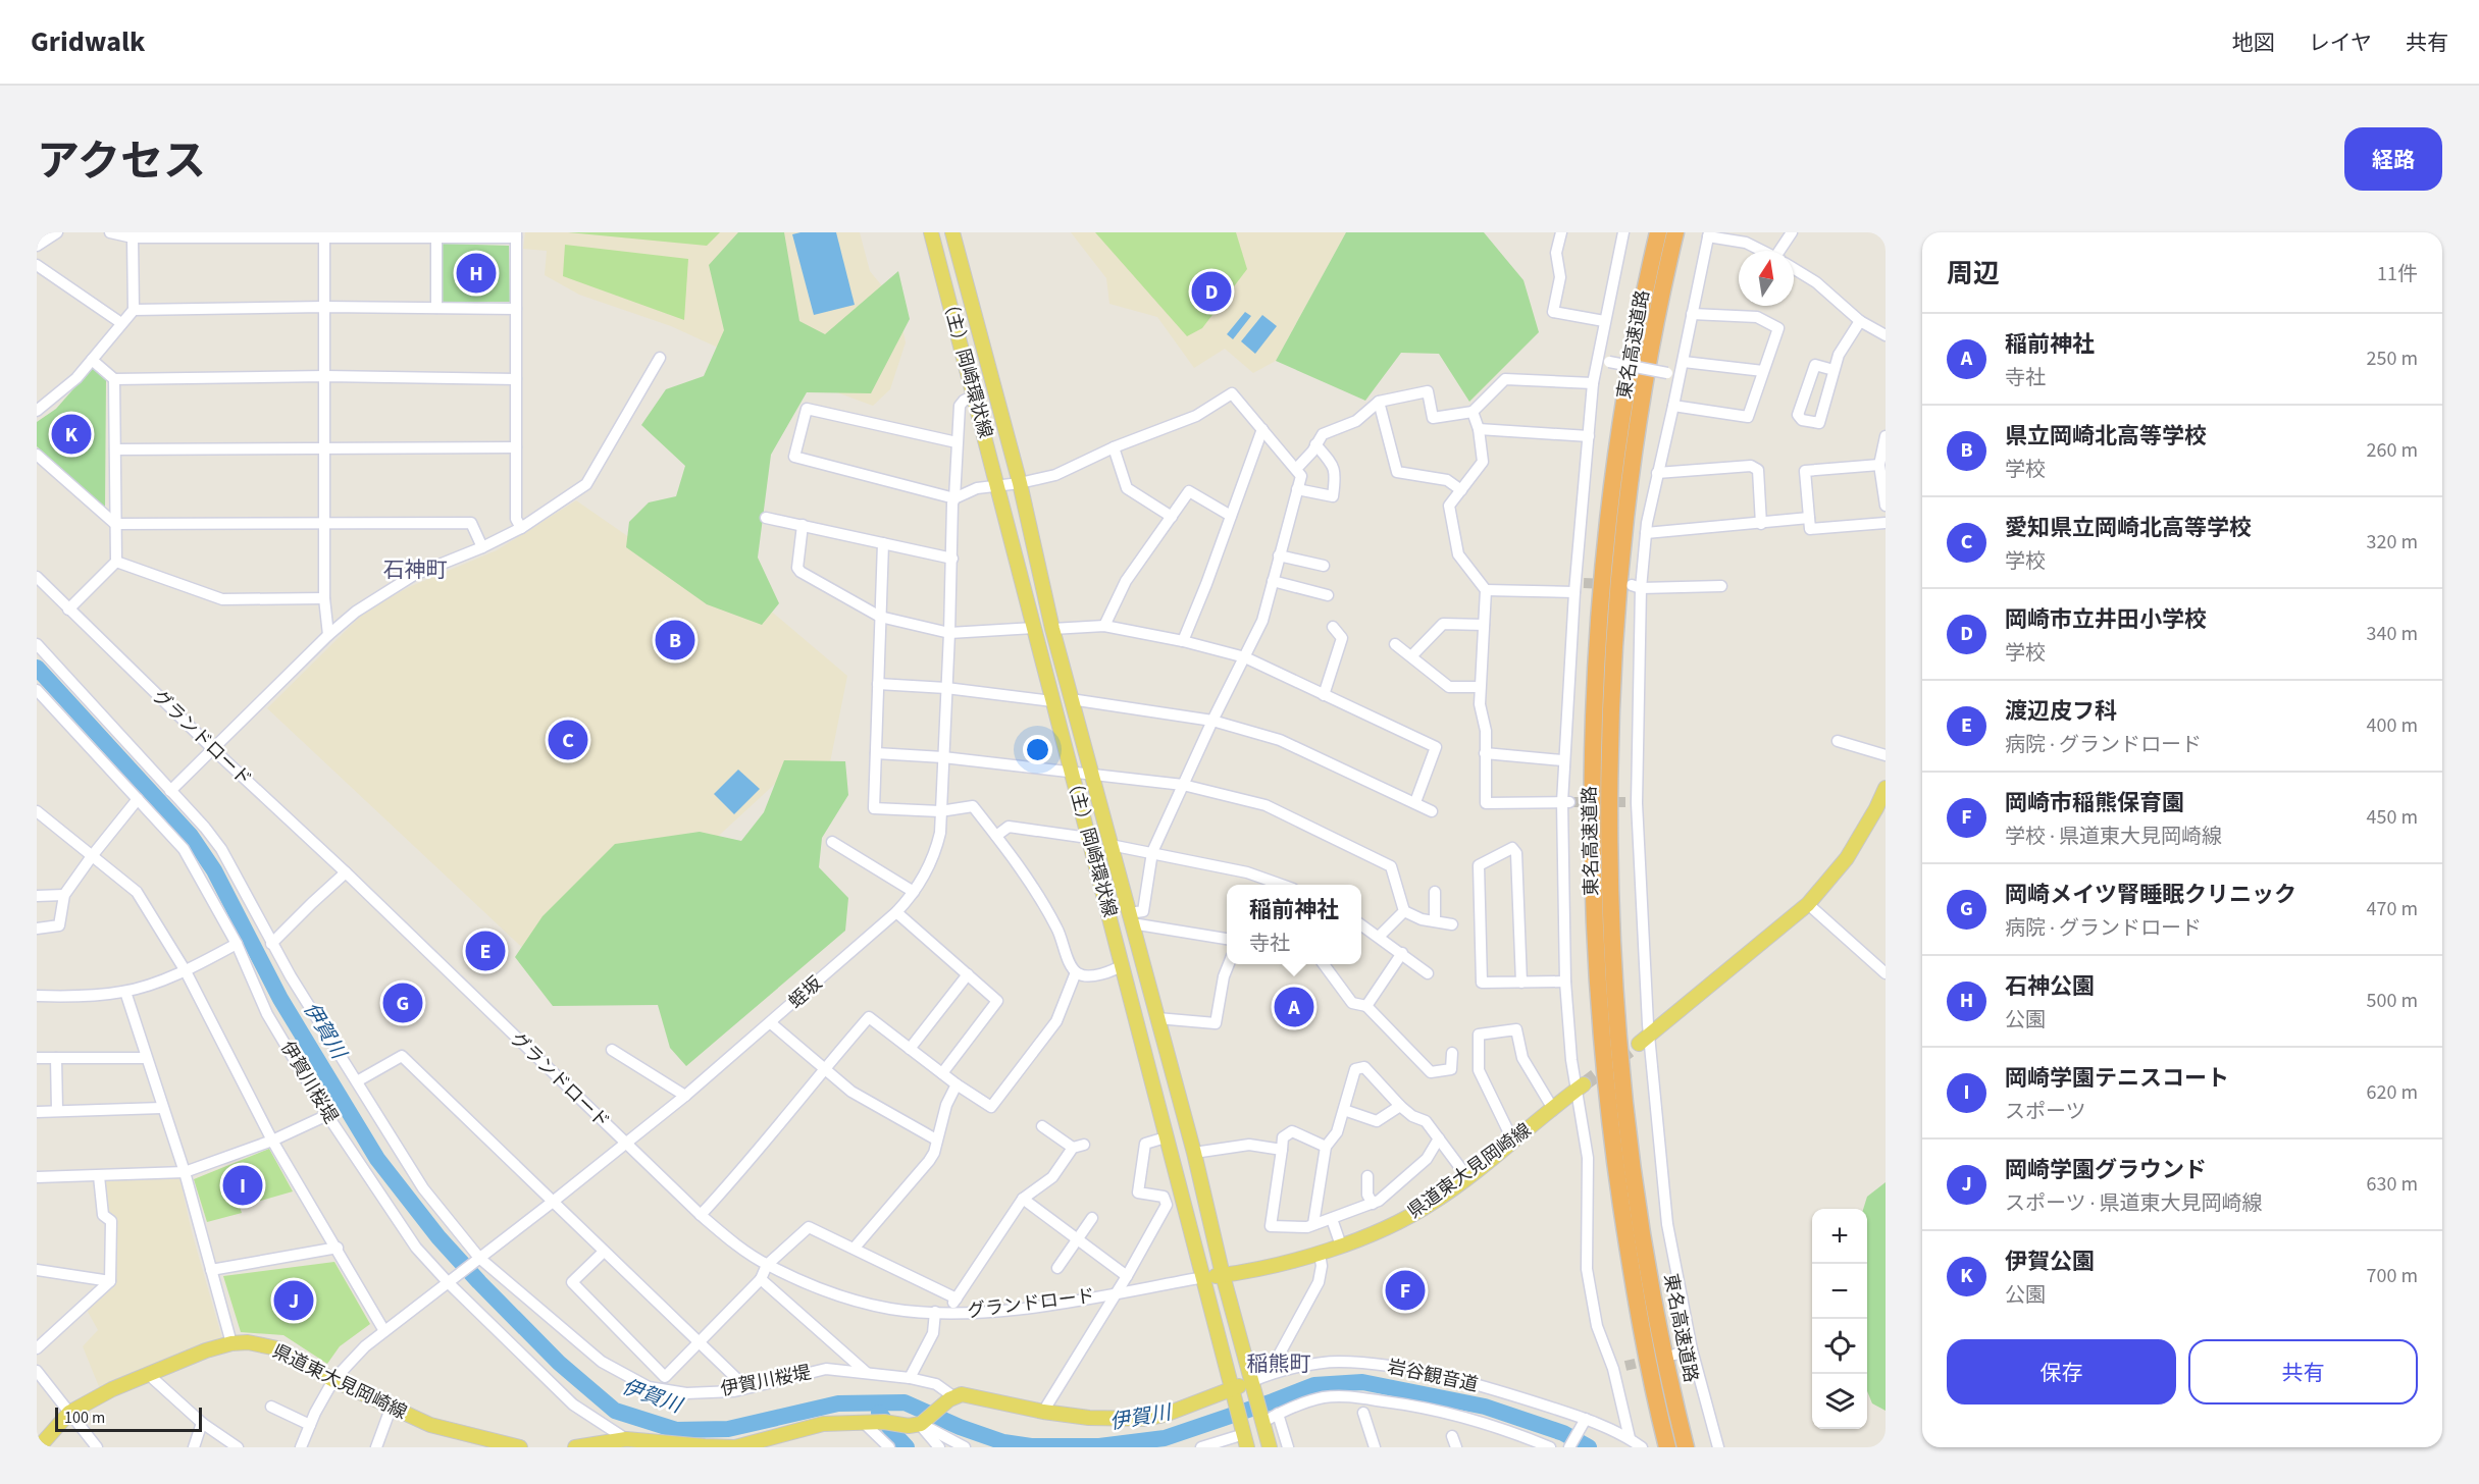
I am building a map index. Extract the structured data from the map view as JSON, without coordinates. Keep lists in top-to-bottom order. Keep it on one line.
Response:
{"streets":{"highway":["東名高速道路"],"main road":["（主）岡崎環状線","県道東大見岡崎線"],"street":["グランドロード","蛭坂","伊賀川桜堤","岩谷観音道"]},"crossings":[["（主）岡崎環状線","グランドロード"],["（主）岡崎環状線","蛭坂"],["（主）岡崎環状線","県道東大見岡崎線"],["（主）岡崎環状線","岩谷観音道"],["グランドロード","蛭坂"],["グランドロード","県道東大見岡崎線"],["蛭坂","伊賀川桜堤"],["蛭坂","県道東大見岡崎線"]],"districts":["石神町","稲熊町"],"water":["伊賀川"],"scale_bar":"100 m","north":"top","page":{"header":"Gridwalk","nav":["地図","レイヤ","共有"],"title":"アクセス","buttons":["経路",["保存","共有"]],"heading":["周辺","11件"],"pins":["H","D","K","B","C","E","G","A","I","F","J"],"list":[{"mark":"A","name":"稲前神社","note":"寺社","value":"250 m"},{"mark":"B","name":"県立岡崎北高等学校","note":"学校","value":"260 m"},{"mark":"C","name":"愛知県立岡崎北高等学校","note":"学校","value":"320 m"},{"mark":"D","name":"岡崎市立井田小学校","note":"学校","value":"340 m"},{"mark":"E","name":"渡辺皮フ科","note":"病院 · グランドロード","value":"400 m"},{"mark":"F","name":"岡崎市稲熊保育園","note":"学校 · 県道東大見岡崎線","value":"450 m"},{"mark":"G","name":"岡崎メイツ腎睡眠クリニック","note":"病院 · グランドロード","value":"470 m"},{"mark":"H","name":"石神公園","note":"公園","value":"500 m"},{"mark":"I","name":"岡崎学園テニスコート","note":"スポーツ","value":"620 m"},{"mark":"J","name":"岡崎学園グラウンド","note":"スポーツ · 県道東大見岡崎線","value":"630 m"},{"mark":"K","name":"伊賀公園","note":"公園","value":"700 m"}],"popup":["稲前神社","寺社"],"map_buttons":["+","−"],"scale":"100 m"}}
